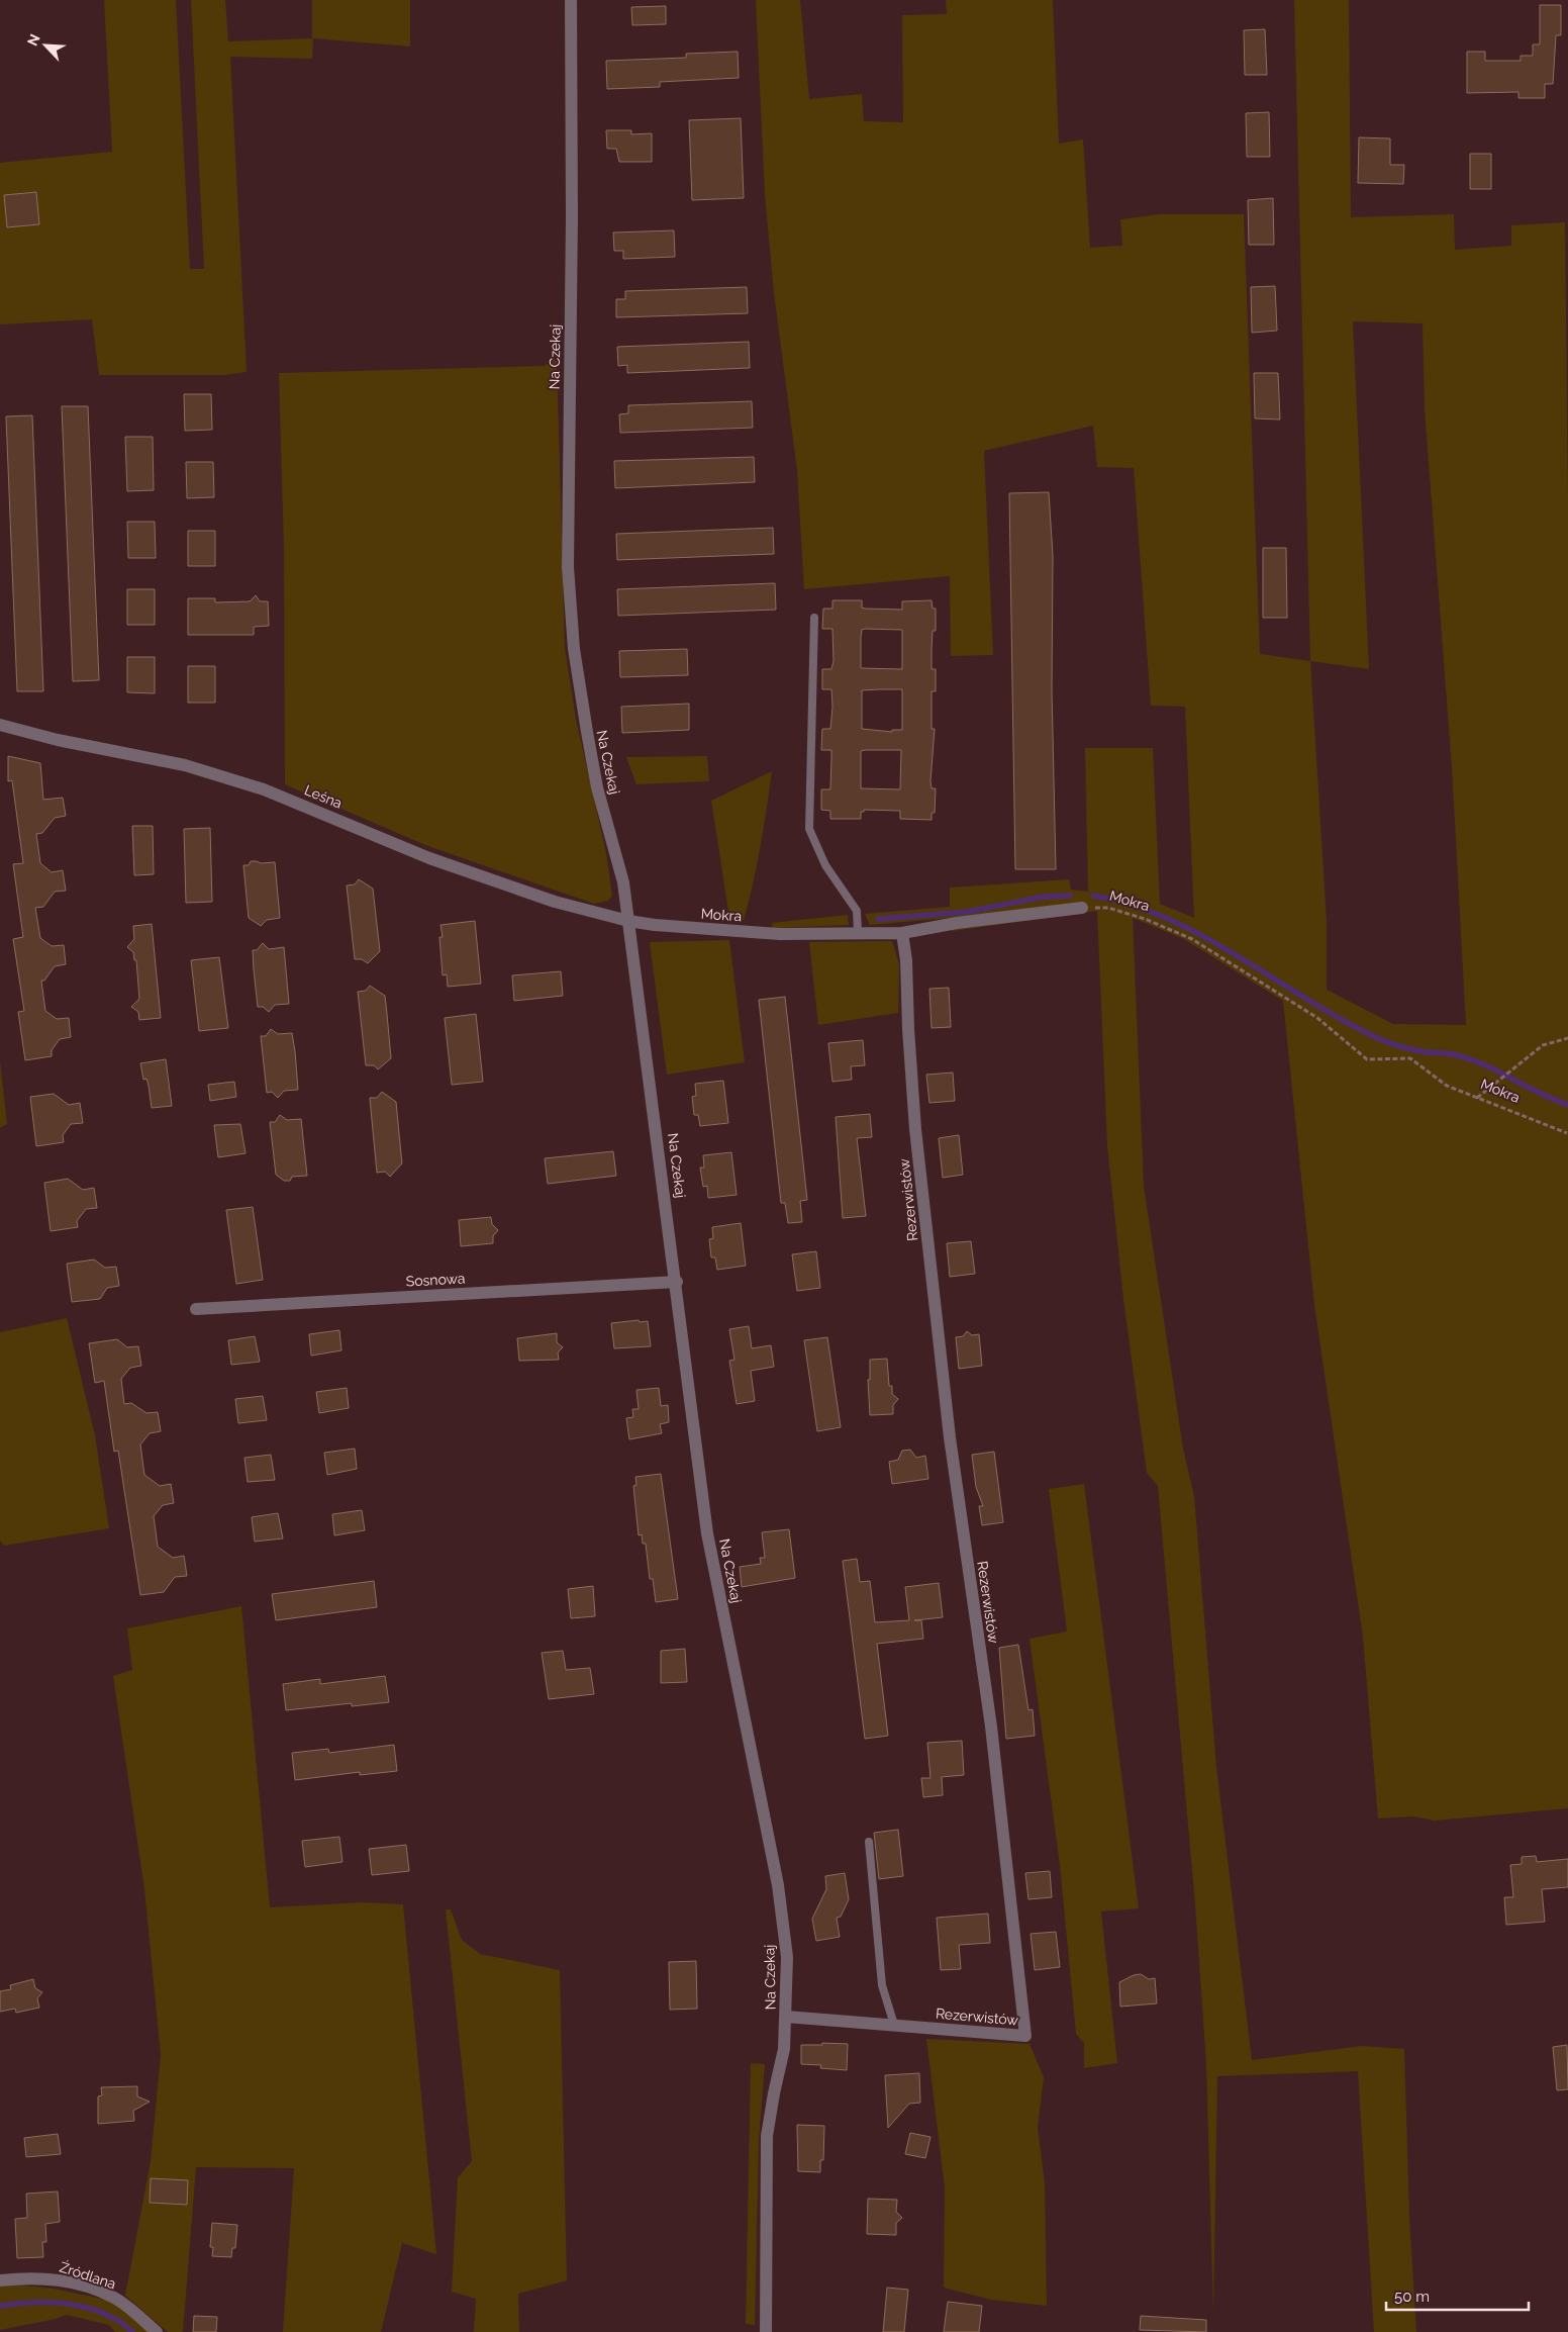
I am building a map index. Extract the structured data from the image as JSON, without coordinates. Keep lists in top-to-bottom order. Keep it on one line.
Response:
{"streets":{"street":["Na Czekaj","Leśna","Mokra","Rezerwistów","Sosnowa","Źródlana"]},"crossings":[["Na Czekaj","Leśna"],["Na Czekaj","Mokra"],["Na Czekaj","Rezerwistów"],["Na Czekaj","Sosnowa"],["Leśna","Mokra"],["Mokra","Rezerwistów"]],"scale_bar":"50 m","north":"top left"}
